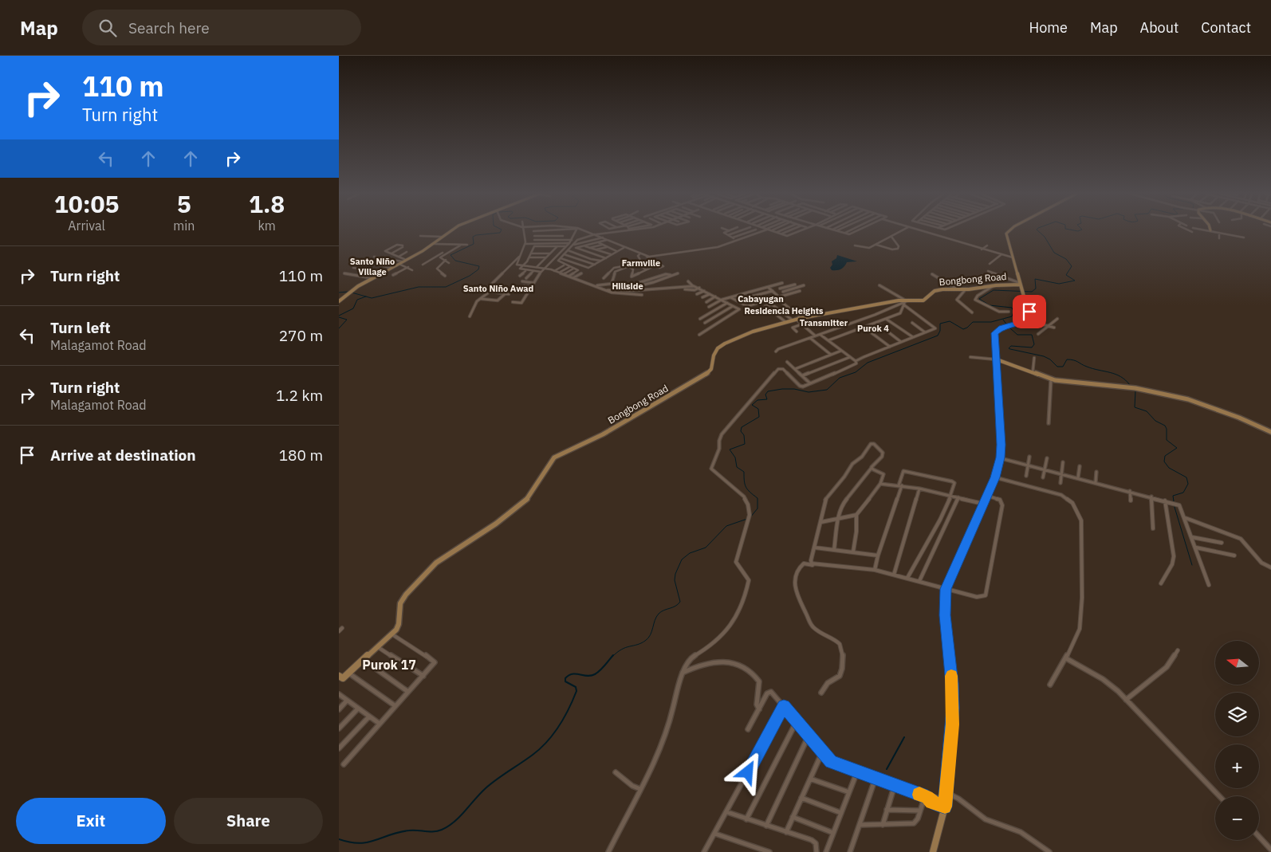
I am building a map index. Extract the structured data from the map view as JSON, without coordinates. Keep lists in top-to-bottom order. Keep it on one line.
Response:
{"streets":{"street":["Bongbong Road"]},"districts":["Santo Niño Village","Farmville","Hillside","Santo Niño Awad","Cabayugan","Residencia Heights","Transmitter","Purok 4","Purok 17"],"north":"left","page":{"header":"Map","search":"Search here","nav":["Home","Map","About","Contact"],"turn":["110 m","Turn right"],"eta":["10:05","Arrival","5","min","1.8","km"],"list":[{"name":"Turn right","value":"110 m"},{"name":"Turn left","note":"Malagamot Road","value":"270 m"},{"name":"Turn right","note":"Malagamot Road","value":"1.2 km"},{"name":"Arrive at destination","value":"180 m"}],"map_buttons":["+","−"],"buttons":["Exit","Share"]}}
